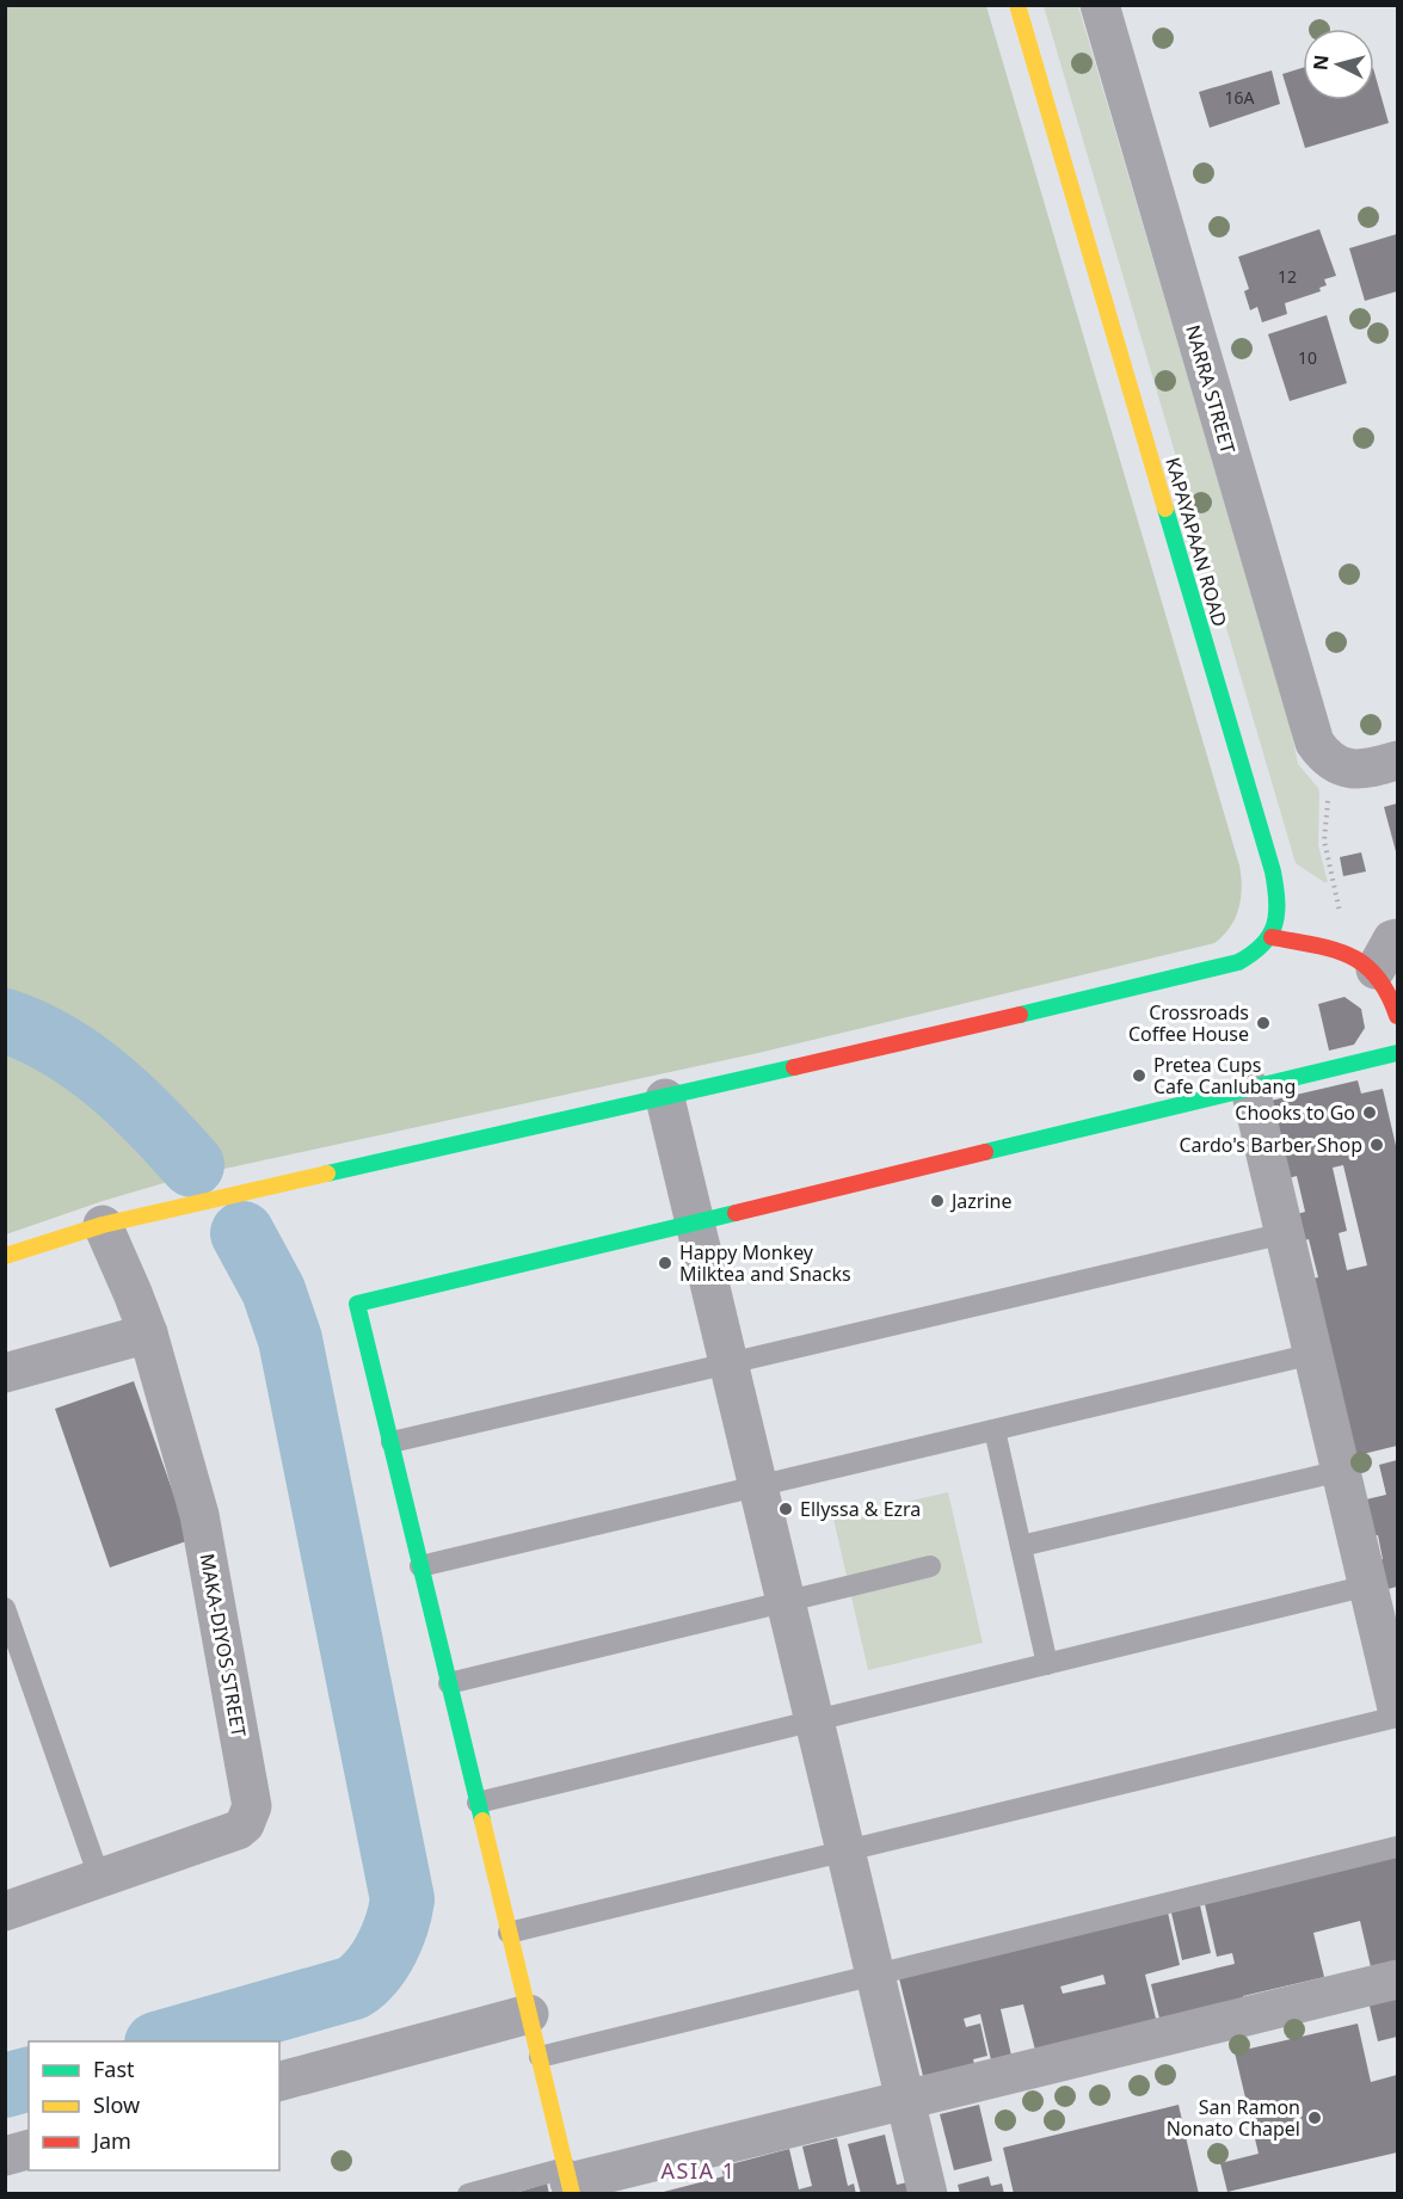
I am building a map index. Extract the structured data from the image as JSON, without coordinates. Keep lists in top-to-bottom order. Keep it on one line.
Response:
{"streets":{"street":["NARRA STREET","KAPAYAPAAN ROAD","MAKA-DIYOS STREET"]},"districts":["ASIA 1"],"places":["Crossroads Coffee House","Pretea Cups Cafe Canlubang","Chooks to Go","Cardo's Barber Shop","Jazrine","Happy Monkey Milktea and Snacks","Ellyssa & Ezra","San Ramon Nonato Chapel"],"house_numbers":["16A","12","10"],"legend":["Fast","Slow","Jam"],"north":"left"}
